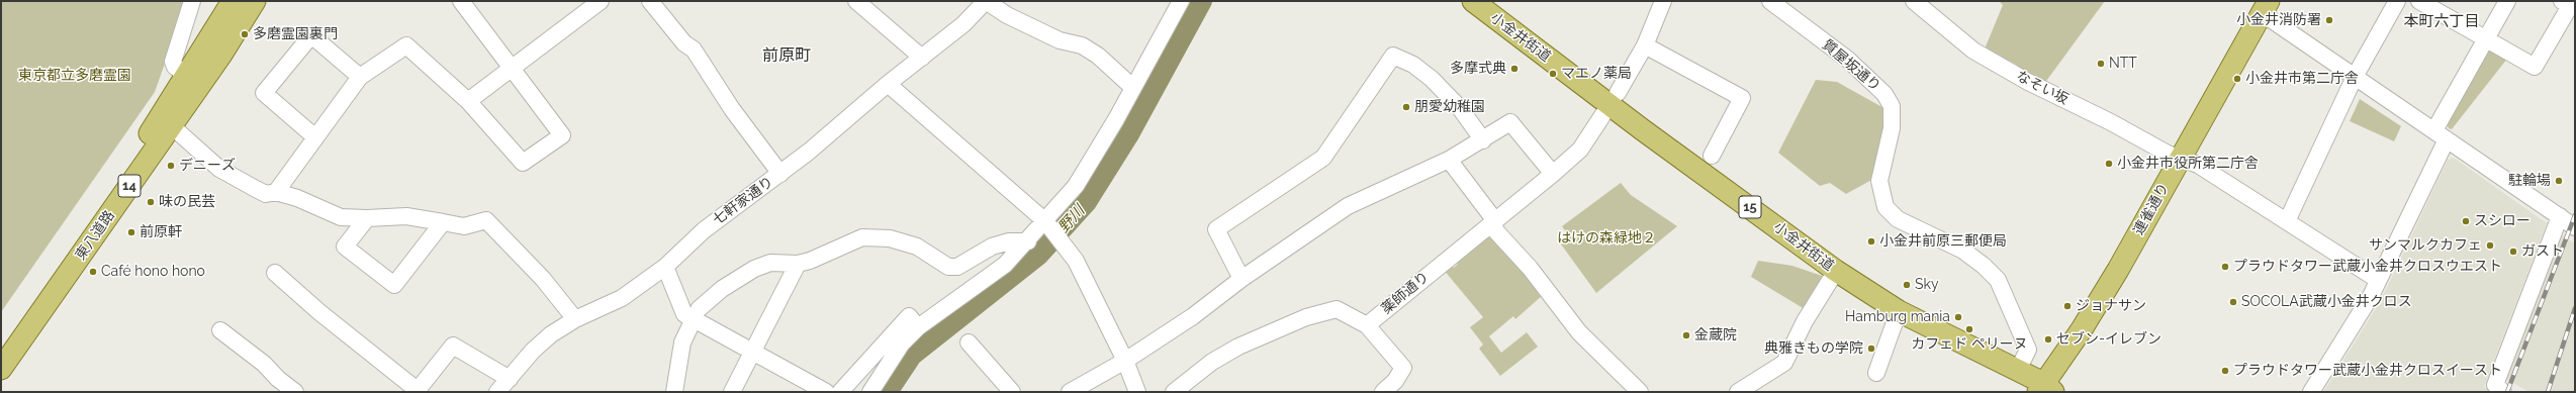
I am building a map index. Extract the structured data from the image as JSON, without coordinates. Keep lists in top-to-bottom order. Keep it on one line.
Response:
{"streets":{"main road":["小金井街道","14","15","連雀通り","東八道路"],"street":["質屋坂通り","なそい坂","七軒家通り","薬師通り"]},"crossings":[["小金井街道","質屋坂通り"],["小金井街道","連雀通り"],["なそい坂","連雀通り"]],"districts":["本町六丁目","前原町"],"water":["野川"],"parks":["東京都立多磨霊園","はけの森緑地２"],"places":["小金井消防署","多磨霊園裏門","NTT","多摩式典","マエノ薬局","小金井市第二庁舎","朋愛幼稚園","小金井市役所第二庁舎","デニーズ","駐輪場","味の民芸","スシロー","前原軒","小金井前原三郵便局","サンマルクカフェ","ガスト","プラウドタワー武蔵小金井クロスウエスト","Café hono hono","Sky","SOCOLA武蔵小金井クロス","ジョナサン","Hamburg mania","カフェド ペリーヌ","金蔵院","セブン-イレブン","典雅きもの学院","プラウドタワー武蔵小金井クロスイースト"]}
